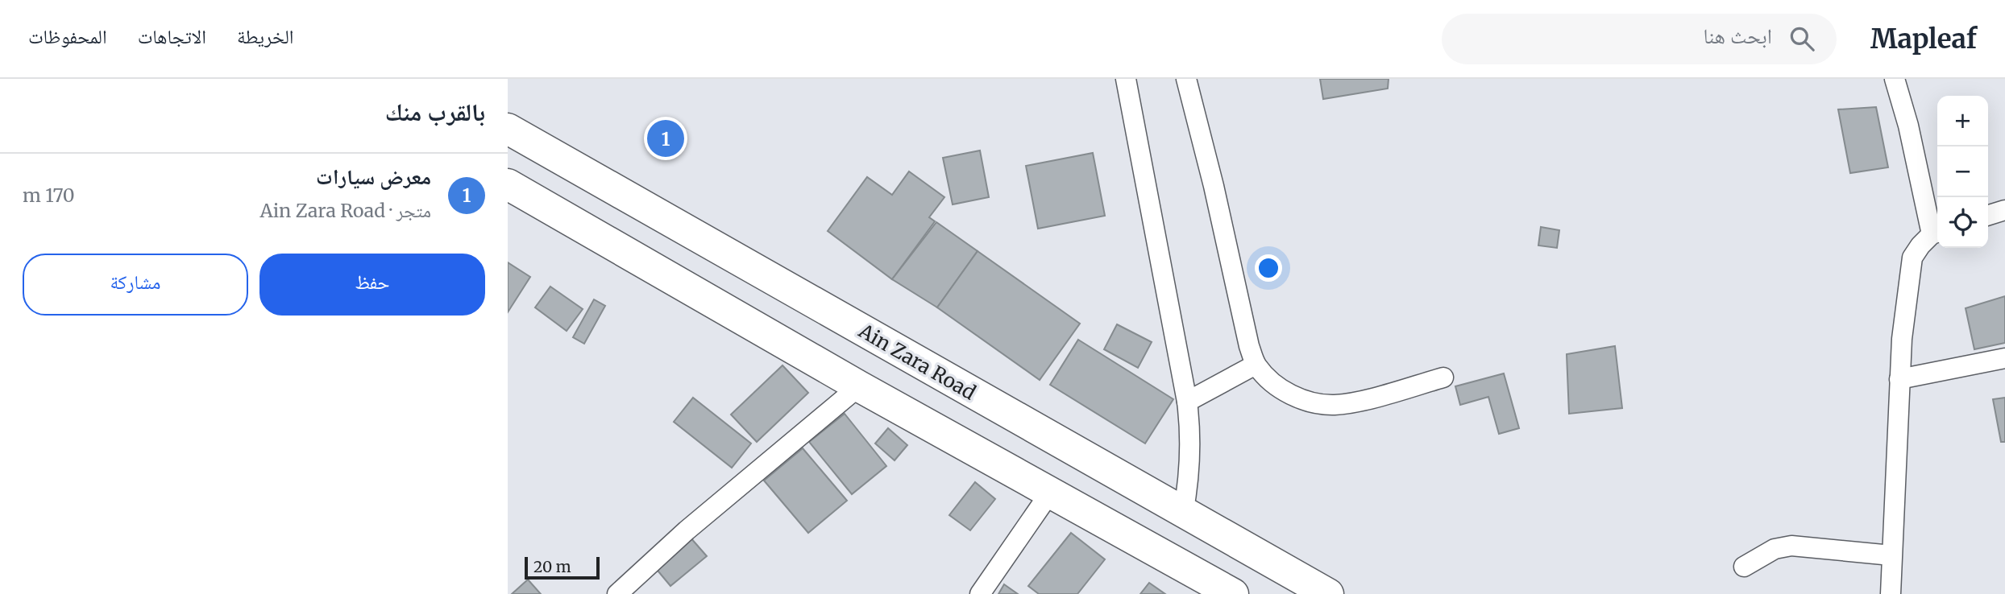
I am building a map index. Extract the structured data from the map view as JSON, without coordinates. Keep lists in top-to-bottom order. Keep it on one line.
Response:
{"streets":{"main road":["Ain Zara Road"]},"scale_bar":"20 m","page":{"header":"Mapleaf","search":"ابحث هنا","nav":["الخريطة","الاتجاهات","المحفوظات"],"heading":"بالقرب منك","map_buttons":["+","−"],"pins":"1","list":[{"mark":"1","name":"معرض سيارات","note":"متجر · Ain Zara Road","value":"170 m"}],"buttons":["حفظ","مشاركة"],"scale":"20 m"}}
